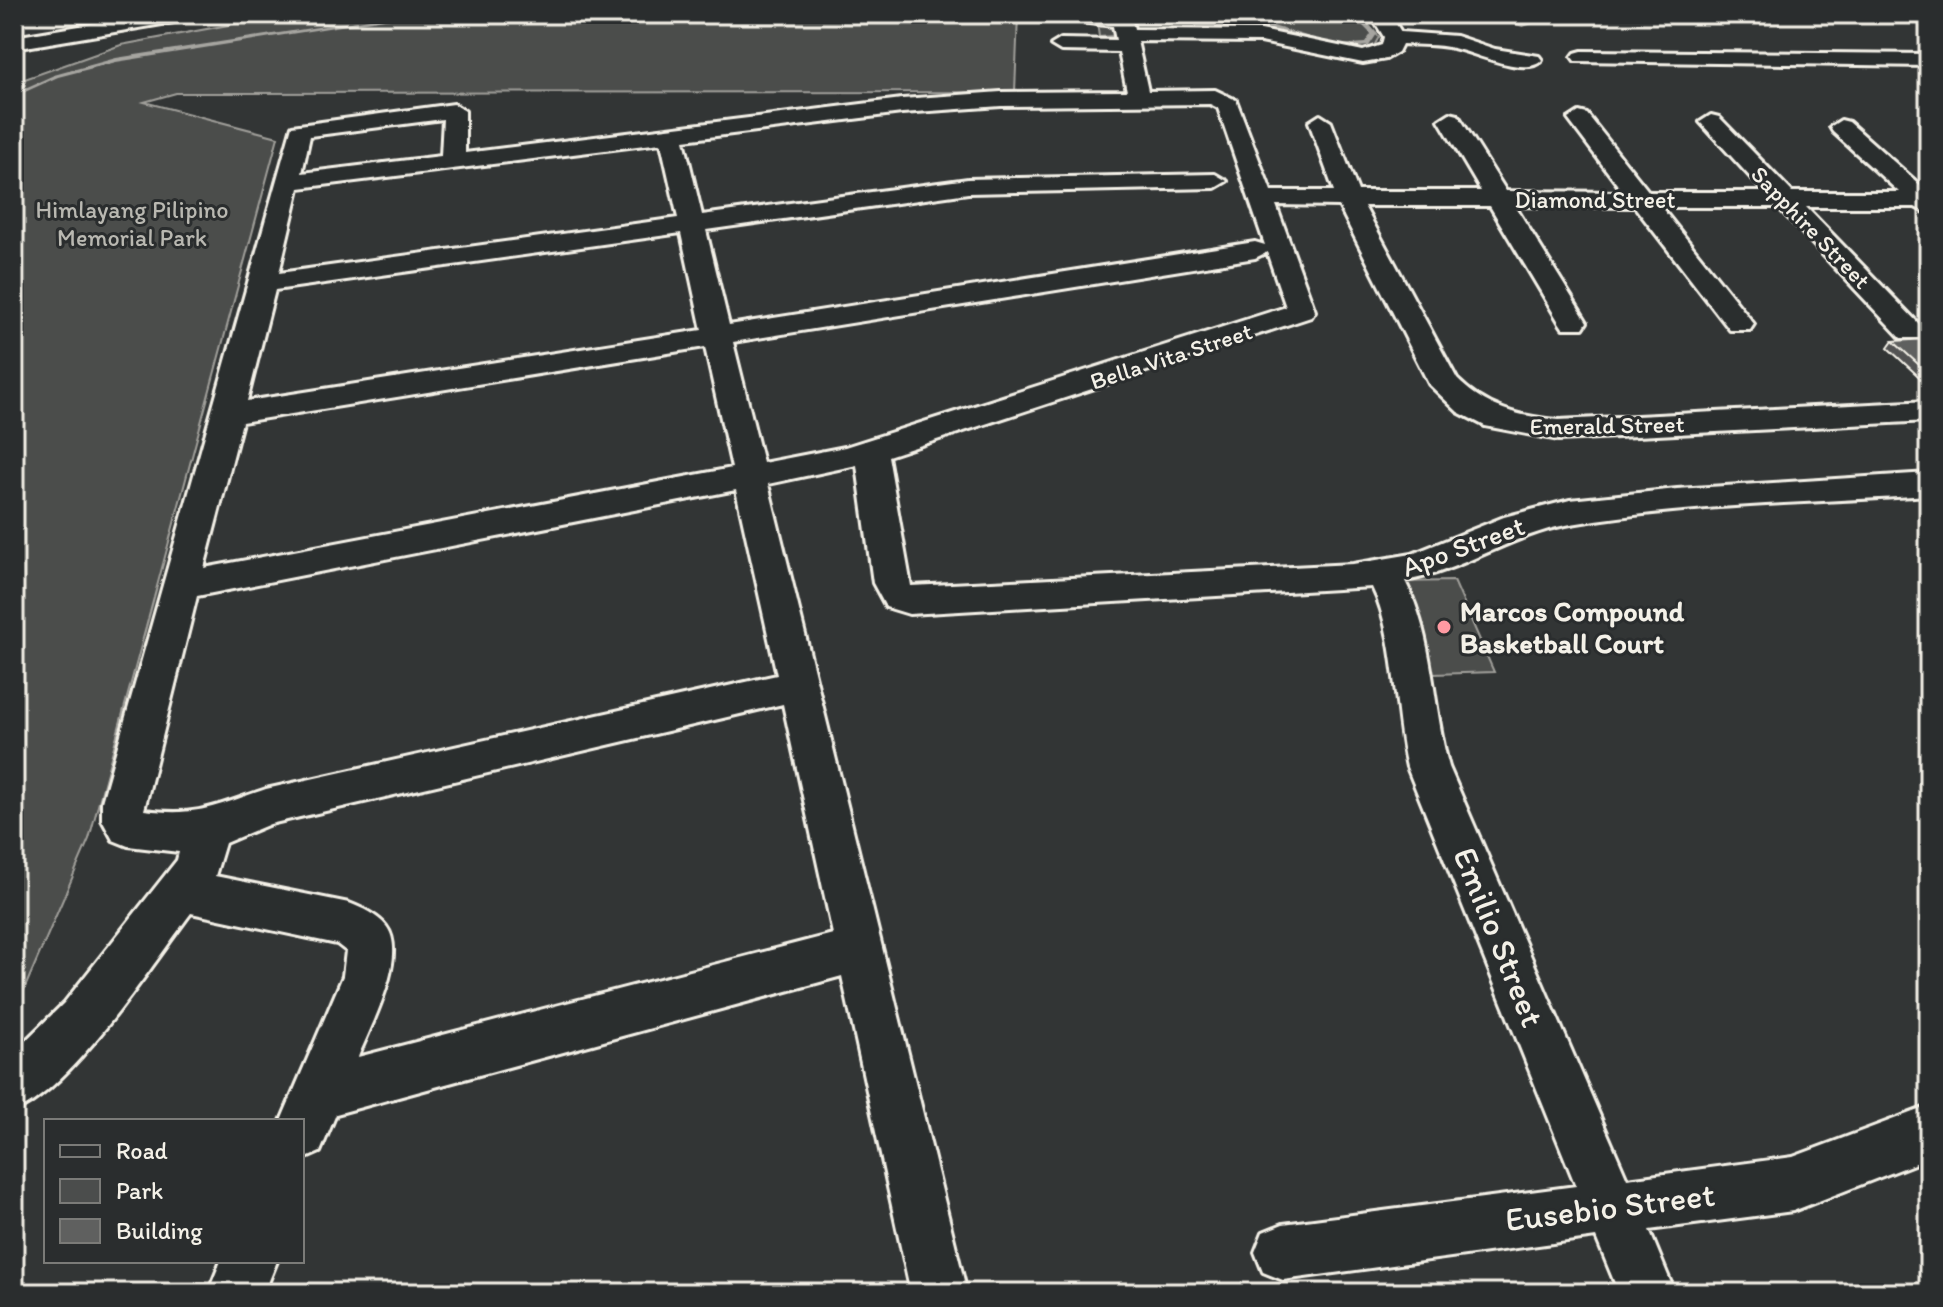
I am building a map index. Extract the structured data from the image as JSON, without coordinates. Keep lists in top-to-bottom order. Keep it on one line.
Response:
{"streets":{"street":["Diamond Street","Sapphire Street","Bella Vita Street","Emerald Street","Apo Street","Emilio Street","Eusebio Street"]},"crossings":[["Diamond Street","Sapphire Street"],["Diamond Street","Bella Vita Street"],["Diamond Street","Emerald Street"],["Bella Vita Street","Apo Street"],["Apo Street","Emilio Street"],["Emilio Street","Eusebio Street"]],"parks":["Himlayang Pilipino Memorial Park"],"places":["Marcos Compound Basketball Court"],"legend":["Road","Park","Building"]}
